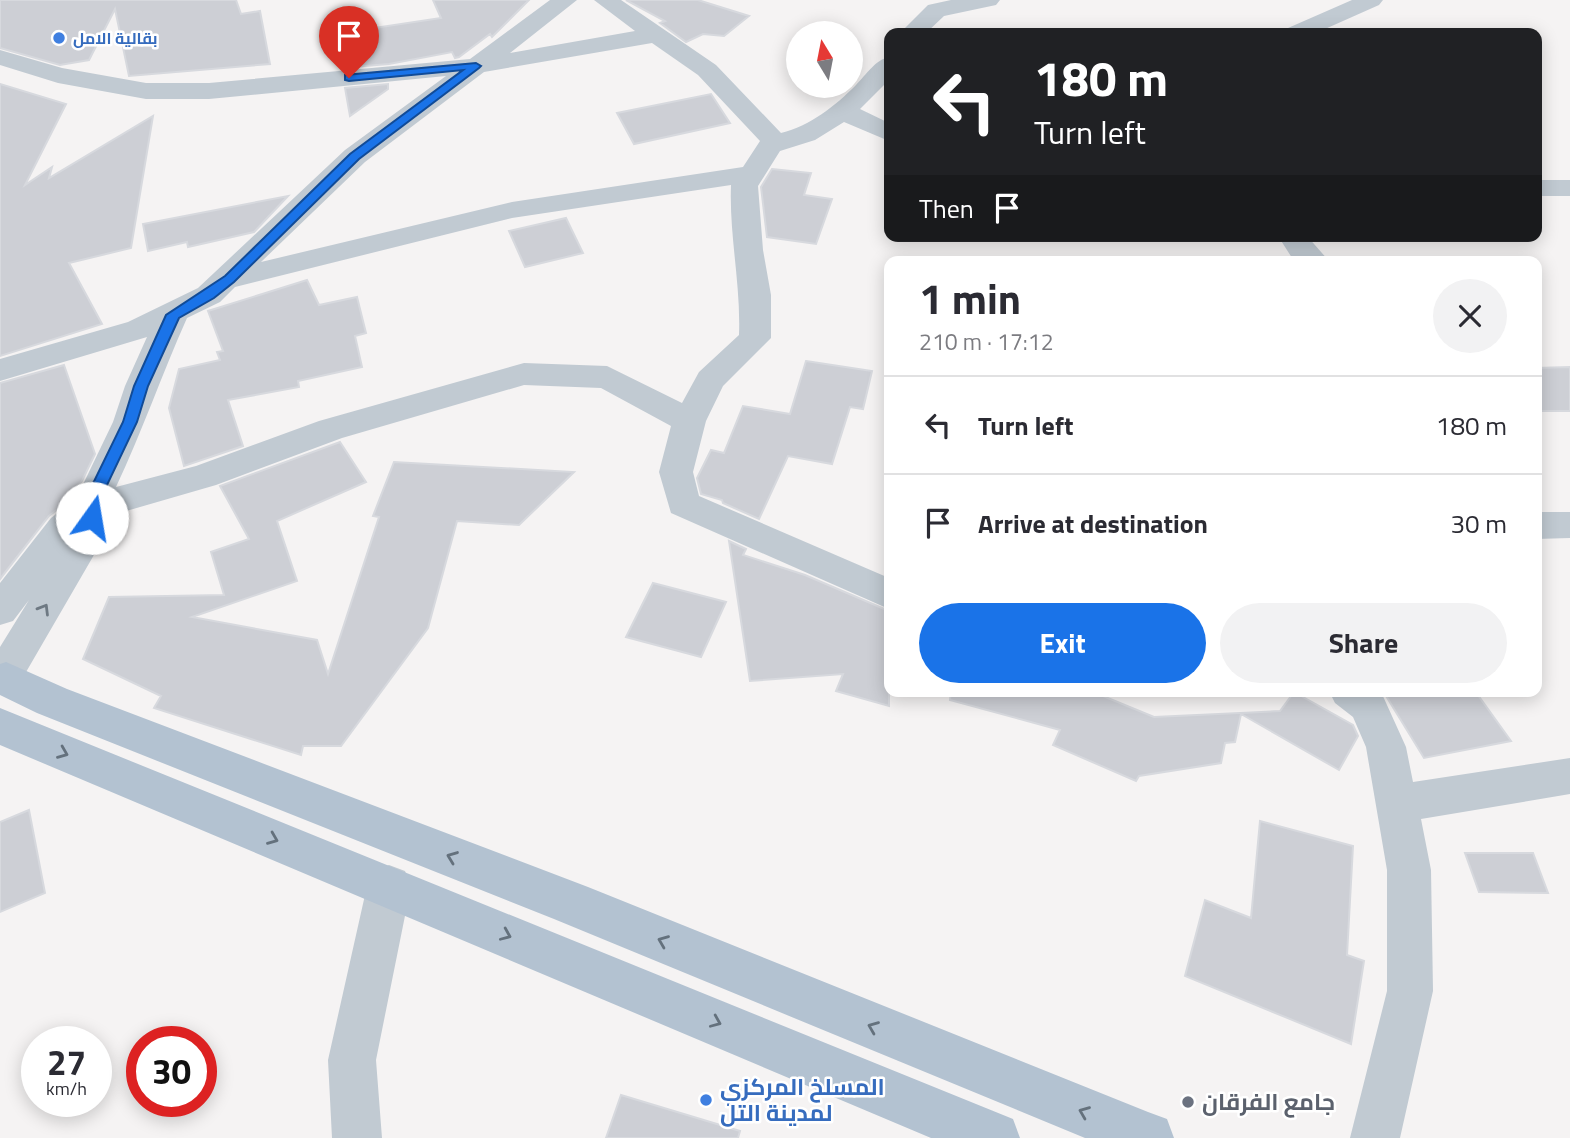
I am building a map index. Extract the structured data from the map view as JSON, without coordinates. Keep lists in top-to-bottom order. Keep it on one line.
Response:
{"places":["بقالية الامل","المسلخ المركزي لمدينة التل","جامع الفرقان"],"north":"top","page":{"turn":["180 m","Turn left"],"then":"Then","heading":["1 min","210 m · 17:12"],"list":[{"name":"Turn left","value":"180 m"},{"name":"Arrive at destination","value":"30 m"}],"buttons":["Exit","Share"],"speed":"27 km/h","limit":"30"}}
